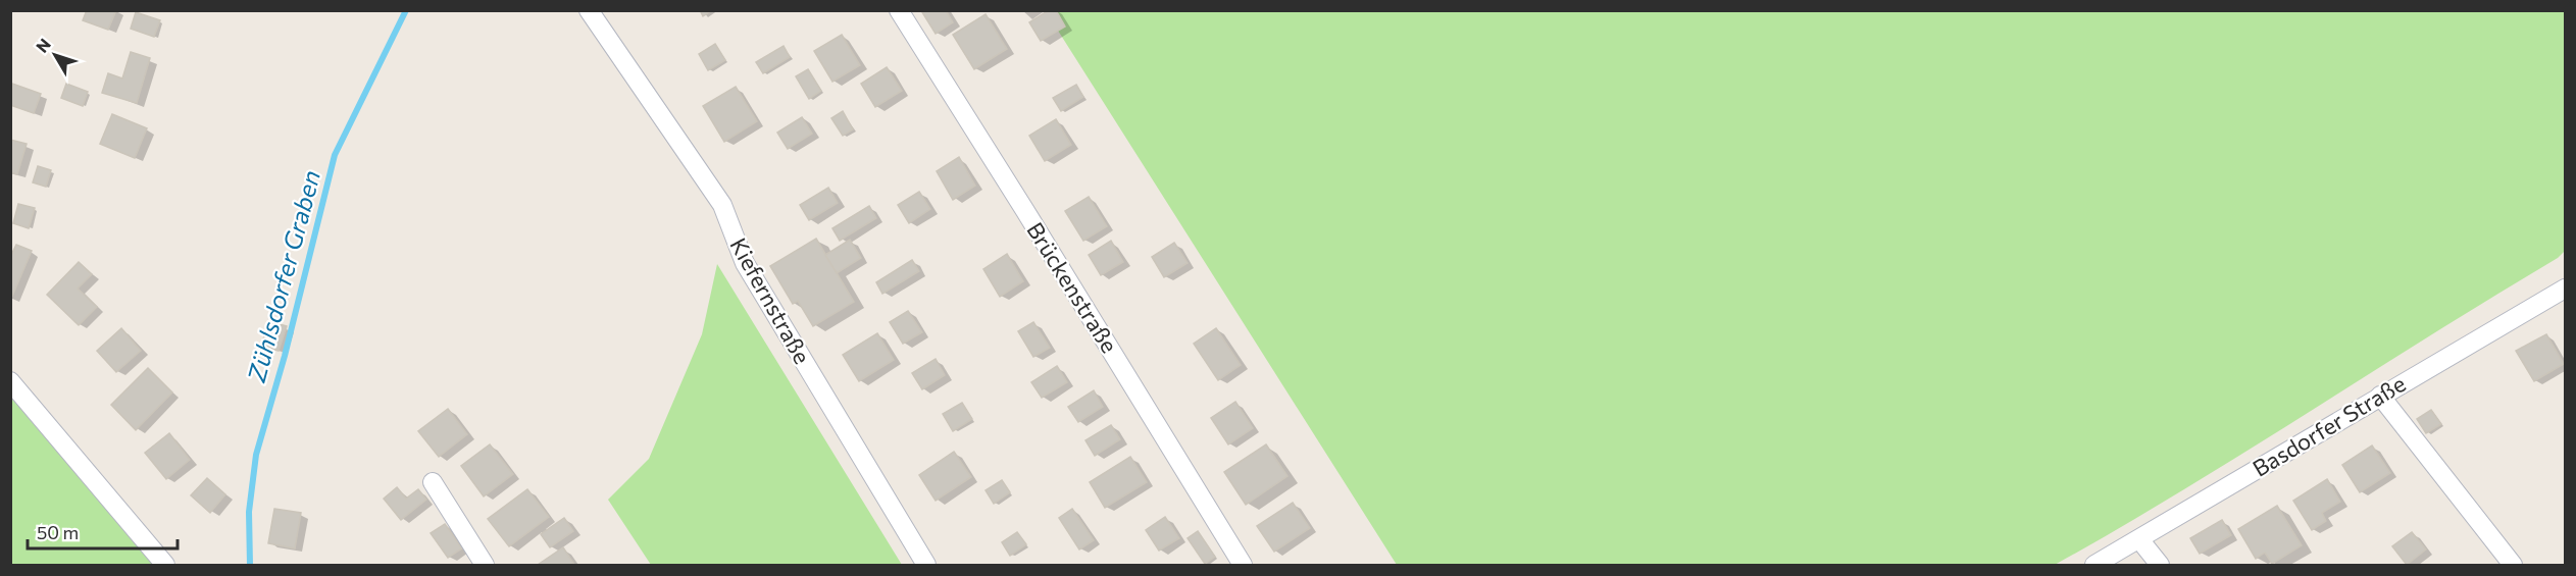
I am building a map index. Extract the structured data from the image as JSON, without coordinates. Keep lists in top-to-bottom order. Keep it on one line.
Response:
{"streets":{"street":["Brückenstraße","Kiefernstraße","Basdorfer Straße"]},"water":["Zühlsdorfer Graben"],"scale_bar":"50 m","north":"top left"}
